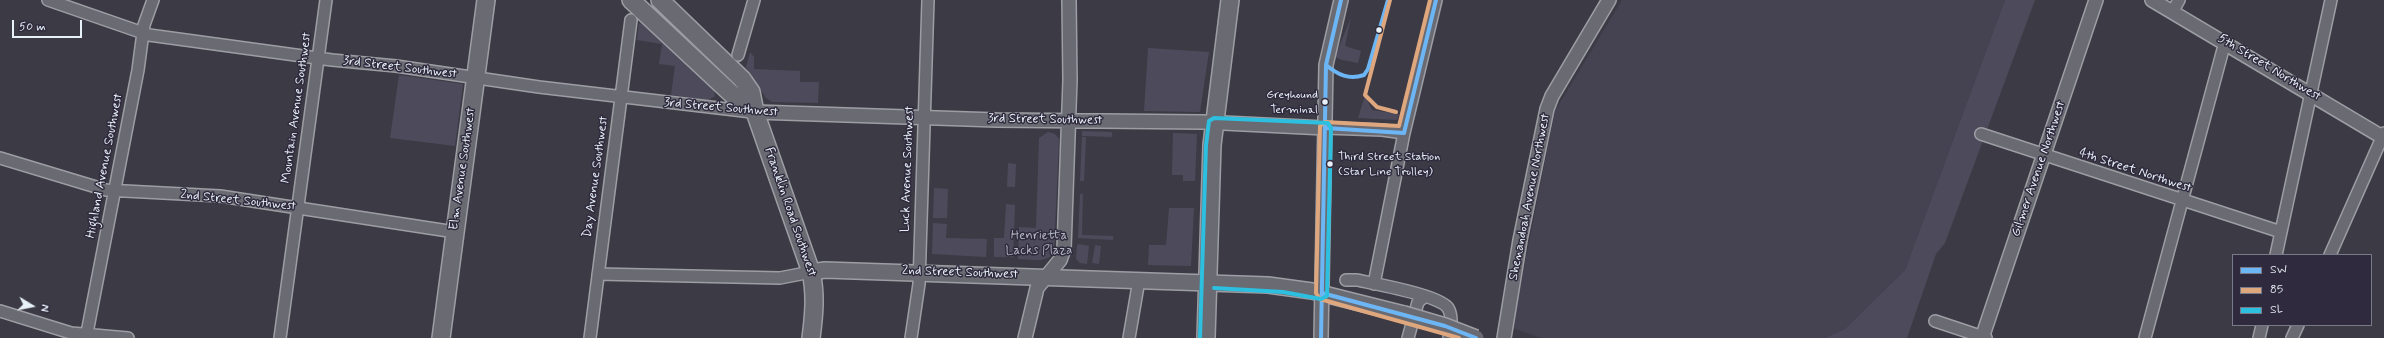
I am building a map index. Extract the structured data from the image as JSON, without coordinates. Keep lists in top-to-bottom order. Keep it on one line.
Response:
{"streets":{"main road":["Elm Avenue Southwest","2nd Street Southwest","Franklin Road Southwest"],"street":["3rd Street Southwest","5th Street Northwest","Mountain Avenue Southwest","Highland Avenue Southwest","Luck Avenue Southwest","Gilmer Avenue Northwest","4th Street Northwest","Day Avenue Southwest","Shenandoah Avenue Northwest"]},"crossings":[["3rd Street Southwest","Mountain Avenue Southwest"],["3rd Street Southwest","Highland Avenue Southwest"],["3rd Street Southwest","Elm Avenue Southwest"],["3rd Street Southwest","Luck Avenue Southwest"],["3rd Street Southwest","Day Avenue Southwest"],["3rd Street Southwest","Franklin Road Southwest"],["Mountain Avenue Southwest","2nd Street Southwest"],["Highland Avenue Southwest","2nd Street Southwest"],["Elm Avenue Southwest","2nd Street Southwest"],["Luck Avenue Southwest","2nd Street Southwest"],["Gilmer Avenue Northwest","4th Street Northwest"],["Day Avenue Southwest","2nd Street Southwest"],["2nd Street Southwest","Franklin Road Southwest"]],"parks":["Henrietta Lacks Plaza"],"places":["Greyhound Terminal","Third Street Station (Star Line Trolley)"],"lines":["transit line SW","transit line 85","transit line SL"],"legend":["SW","85","SL"],"scale_bar":"50 m","north":"right"}
